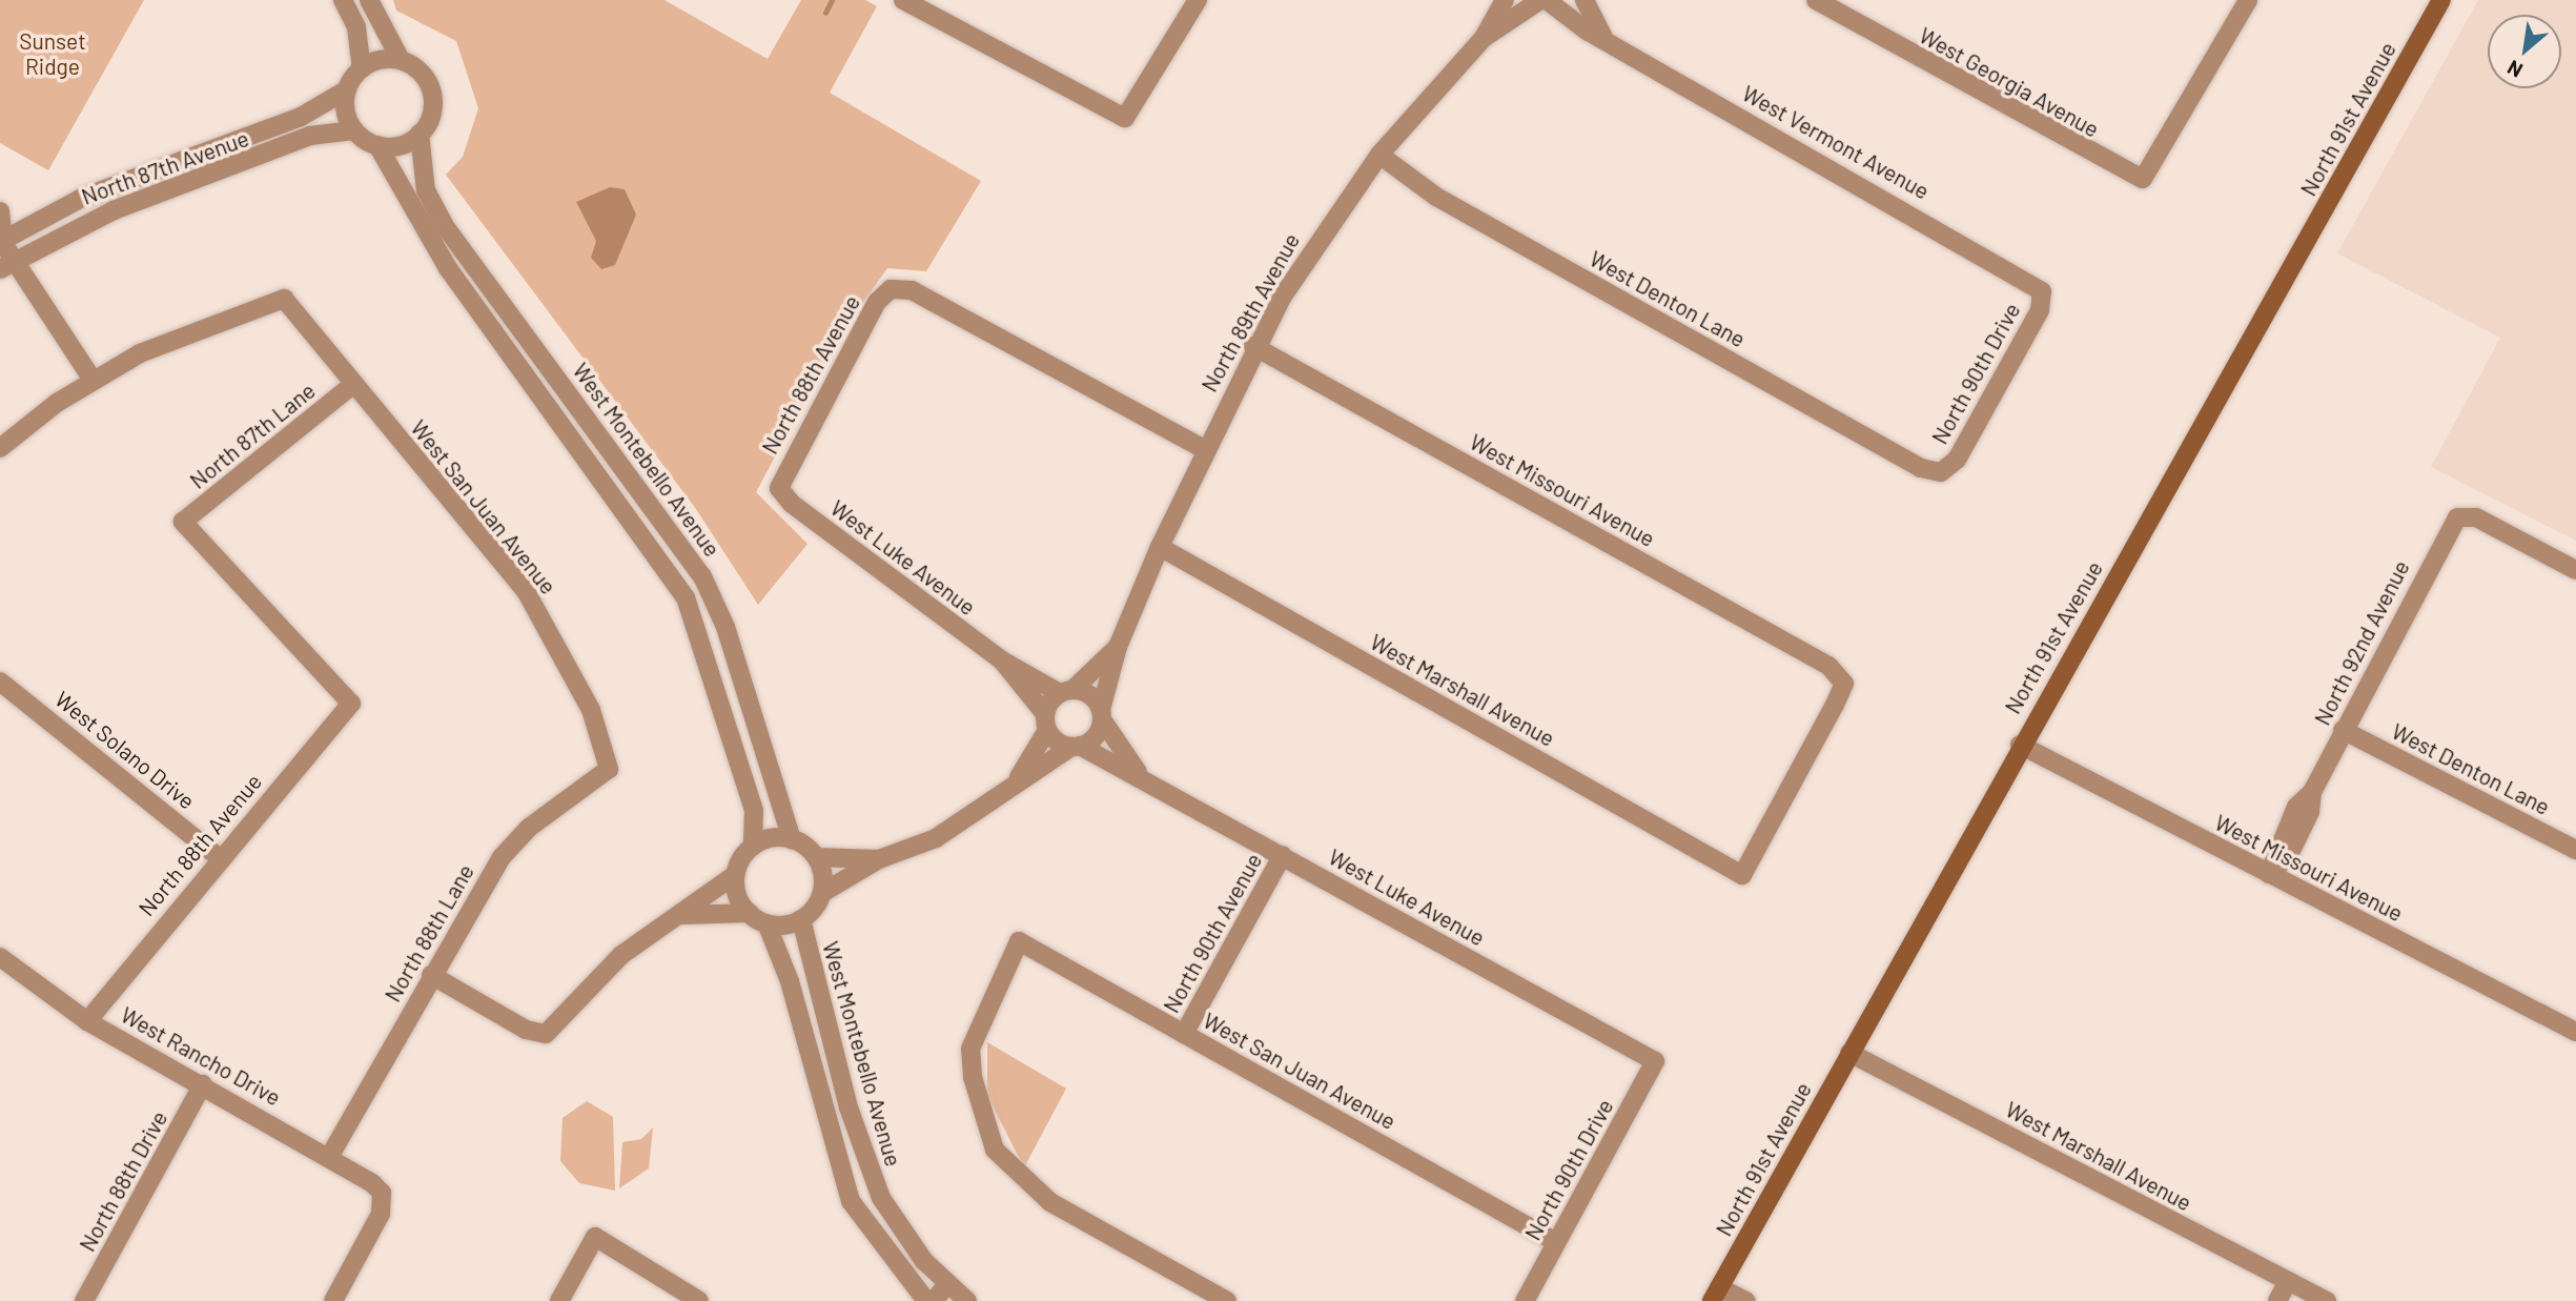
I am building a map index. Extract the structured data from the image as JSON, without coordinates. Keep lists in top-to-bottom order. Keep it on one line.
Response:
{"streets":{"main road":["North 91st Avenue"],"street":["West Georgia Avenue","West Vermont Avenue","North 87th Avenue","West Denton Lane","North 89th Avenue","North 90th Drive","North 88th Avenue","North 87th Lane","West Montebello Avenue","West Missouri Avenue","West San Juan Avenue","West Luke Avenue","North 92nd Avenue","West Marshall Avenue","West Solano Drive","North 88th Lane","North 90th Avenue","West Rancho Drive","North 88th Drive"]},"crossings":[["North 91st Avenue","West Missouri Avenue"],["North 91st Avenue","West Marshall Avenue"],["West Vermont Avenue","North 90th Drive"],["North 87th Avenue","West Montebello Avenue"],["West Denton Lane","North 89th Avenue"],["West Denton Lane","North 90th Drive"],["West Denton Lane","North 92nd Avenue"],["North 89th Avenue","North 88th Avenue"],["North 89th Avenue","West Missouri Avenue"],["North 89th Avenue","West Luke Avenue"],["North 89th Avenue","West Marshall Avenue"],["North 90th Drive","West San Juan Avenue"],["North 90th Drive","West Luke Avenue"],["North 88th Avenue","North 87th Lane"],["North 88th Avenue","West Luke Avenue"],["North 88th Avenue","West Solano Drive"],["North 88th Avenue","West Rancho Drive"],["North 87th Lane","West San Juan Avenue"],["West Missouri Avenue","North 92nd Avenue"],["West Missouri Avenue","West Marshall Avenue"],["West San Juan Avenue","North 88th Lane"],["West San Juan Avenue","North 90th Avenue"],["West Luke Avenue","North 90th Avenue"],["North 88th Lane","West Rancho Drive"],["West Rancho Drive","North 88th Drive"]],"parks":["Sunset Ridge"],"north":"bottom left"}
